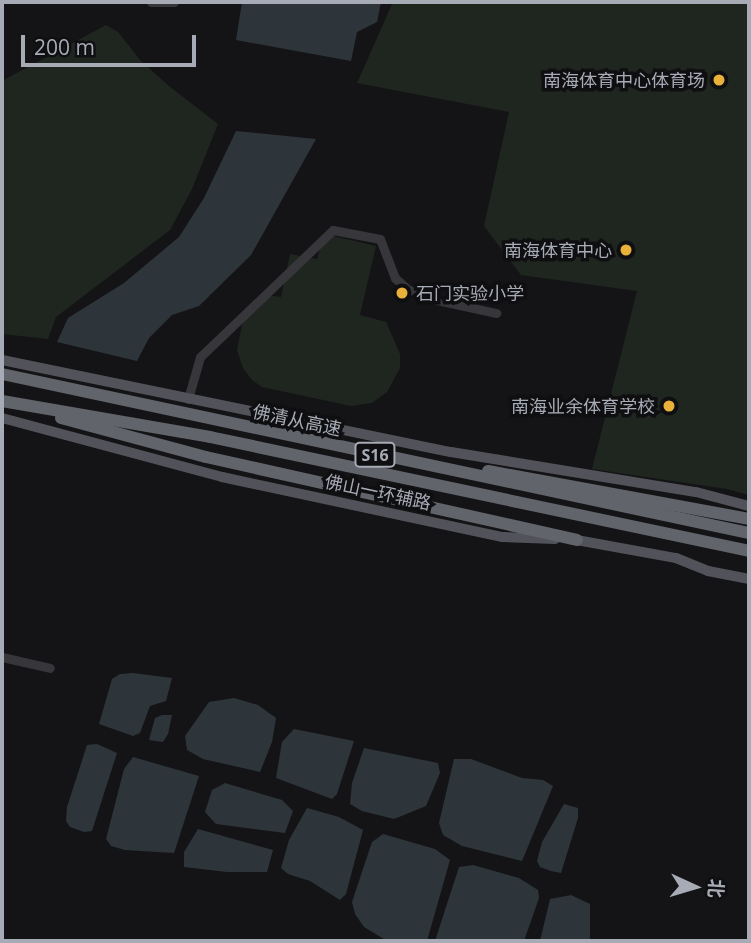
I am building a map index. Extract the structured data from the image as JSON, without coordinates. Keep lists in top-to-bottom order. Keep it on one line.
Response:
{"streets":{"highway":["佛清从高速","S16"],"main road":["佛山一环辅路"]},"places":["南海体育中心体育场","南海体育中心","石门实验小学","南海业余体育学校"],"scale_bar":"200 m","north":"right"}
